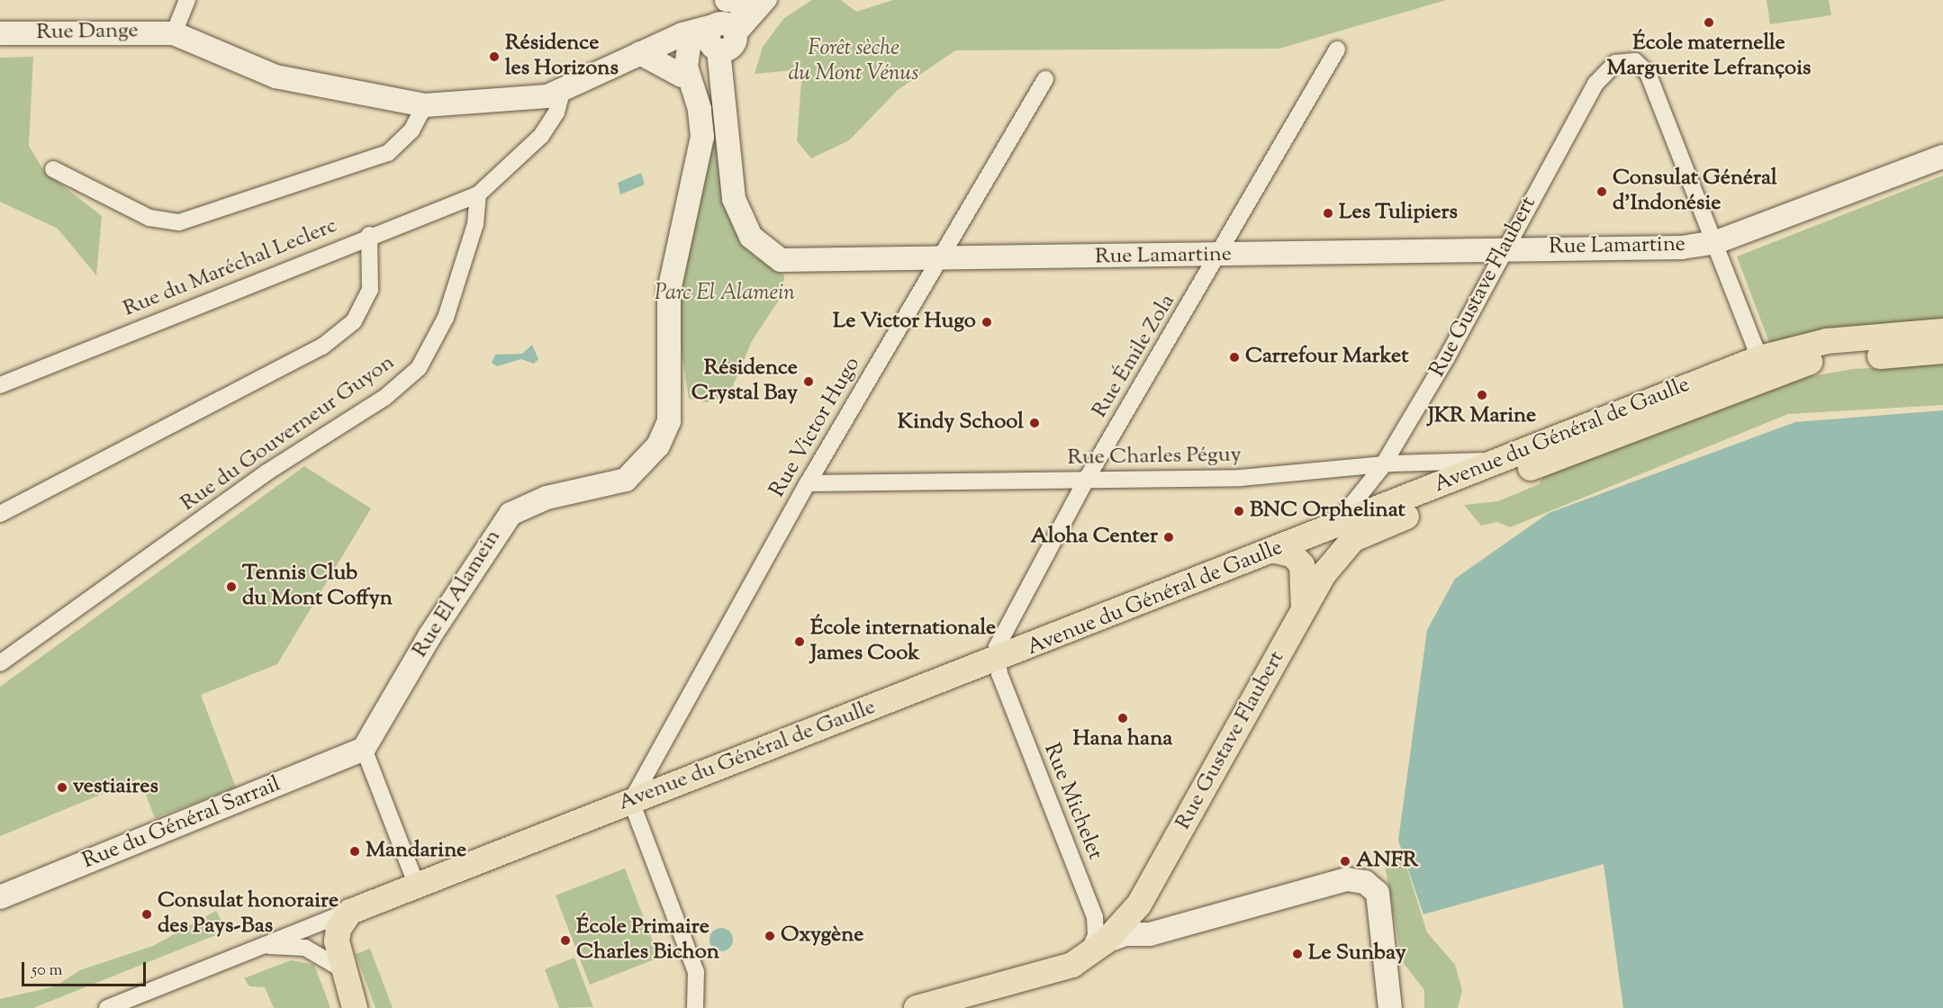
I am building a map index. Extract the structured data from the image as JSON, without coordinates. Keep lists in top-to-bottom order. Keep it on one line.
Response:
{"streets":{"main road":["Rue Gustave Flaubert","Avenue du Général de Gaulle"],"street":["Rue Dange","Rue Lamartine","Rue du Maréchal Leclerc","Rue Émile Zola","Rue Victor Hugo","Rue du Gouverneur Guyon","Rue Charles Péguy","Rue El Alamein","Rue Michelet","Rue du Général Sarrail"]},"crossings":[["Rue Lamartine","Rue Gustave Flaubert"],["Rue Lamartine","Rue Émile Zola"],["Rue Lamartine","Rue Victor Hugo"],["Rue Lamartine","Rue El Alamein"],["Rue du Maréchal Leclerc","Rue du Gouverneur Guyon"],["Rue Gustave Flaubert","Avenue du Général de Gaulle"],["Rue Gustave Flaubert","Rue Charles Péguy"],["Rue Gustave Flaubert","Rue Michelet"],["Rue Émile Zola","Avenue du Général de Gaulle"],["Rue Émile Zola","Rue Charles Péguy"],["Rue Émile Zola","Rue Michelet"],["Rue Victor Hugo","Avenue du Général de Gaulle"],["Rue Victor Hugo","Rue Charles Péguy"],["Avenue du Général de Gaulle","Rue Charles Péguy"],["Avenue du Général de Gaulle","Rue Michelet"],["Rue El Alamein","Rue du Général Sarrail"]],"parks":["Forêt sèche du Mont Vénus","Parc El Alamein"],"places":["École maternelle Marguerite Lefrançois","Résidence les Horizons","Consulat Général d'Indonésie","Les Tulipiers","Le Victor Hugo","Carrefour Market","Résidence Crystal Bay","JKR Marine","Kindy School","BNC Orphelinat","Aloha Center","Tennis Club du Mont Coffyn","École internationale James Cook","Hana hana","vestiaires","Mandarine","ANFR","Consulat honoraire des Pays-Bas","Oxygène","École Primaire Charles Bichon","Le Sunbay"],"scale_bar":"50 m"}
